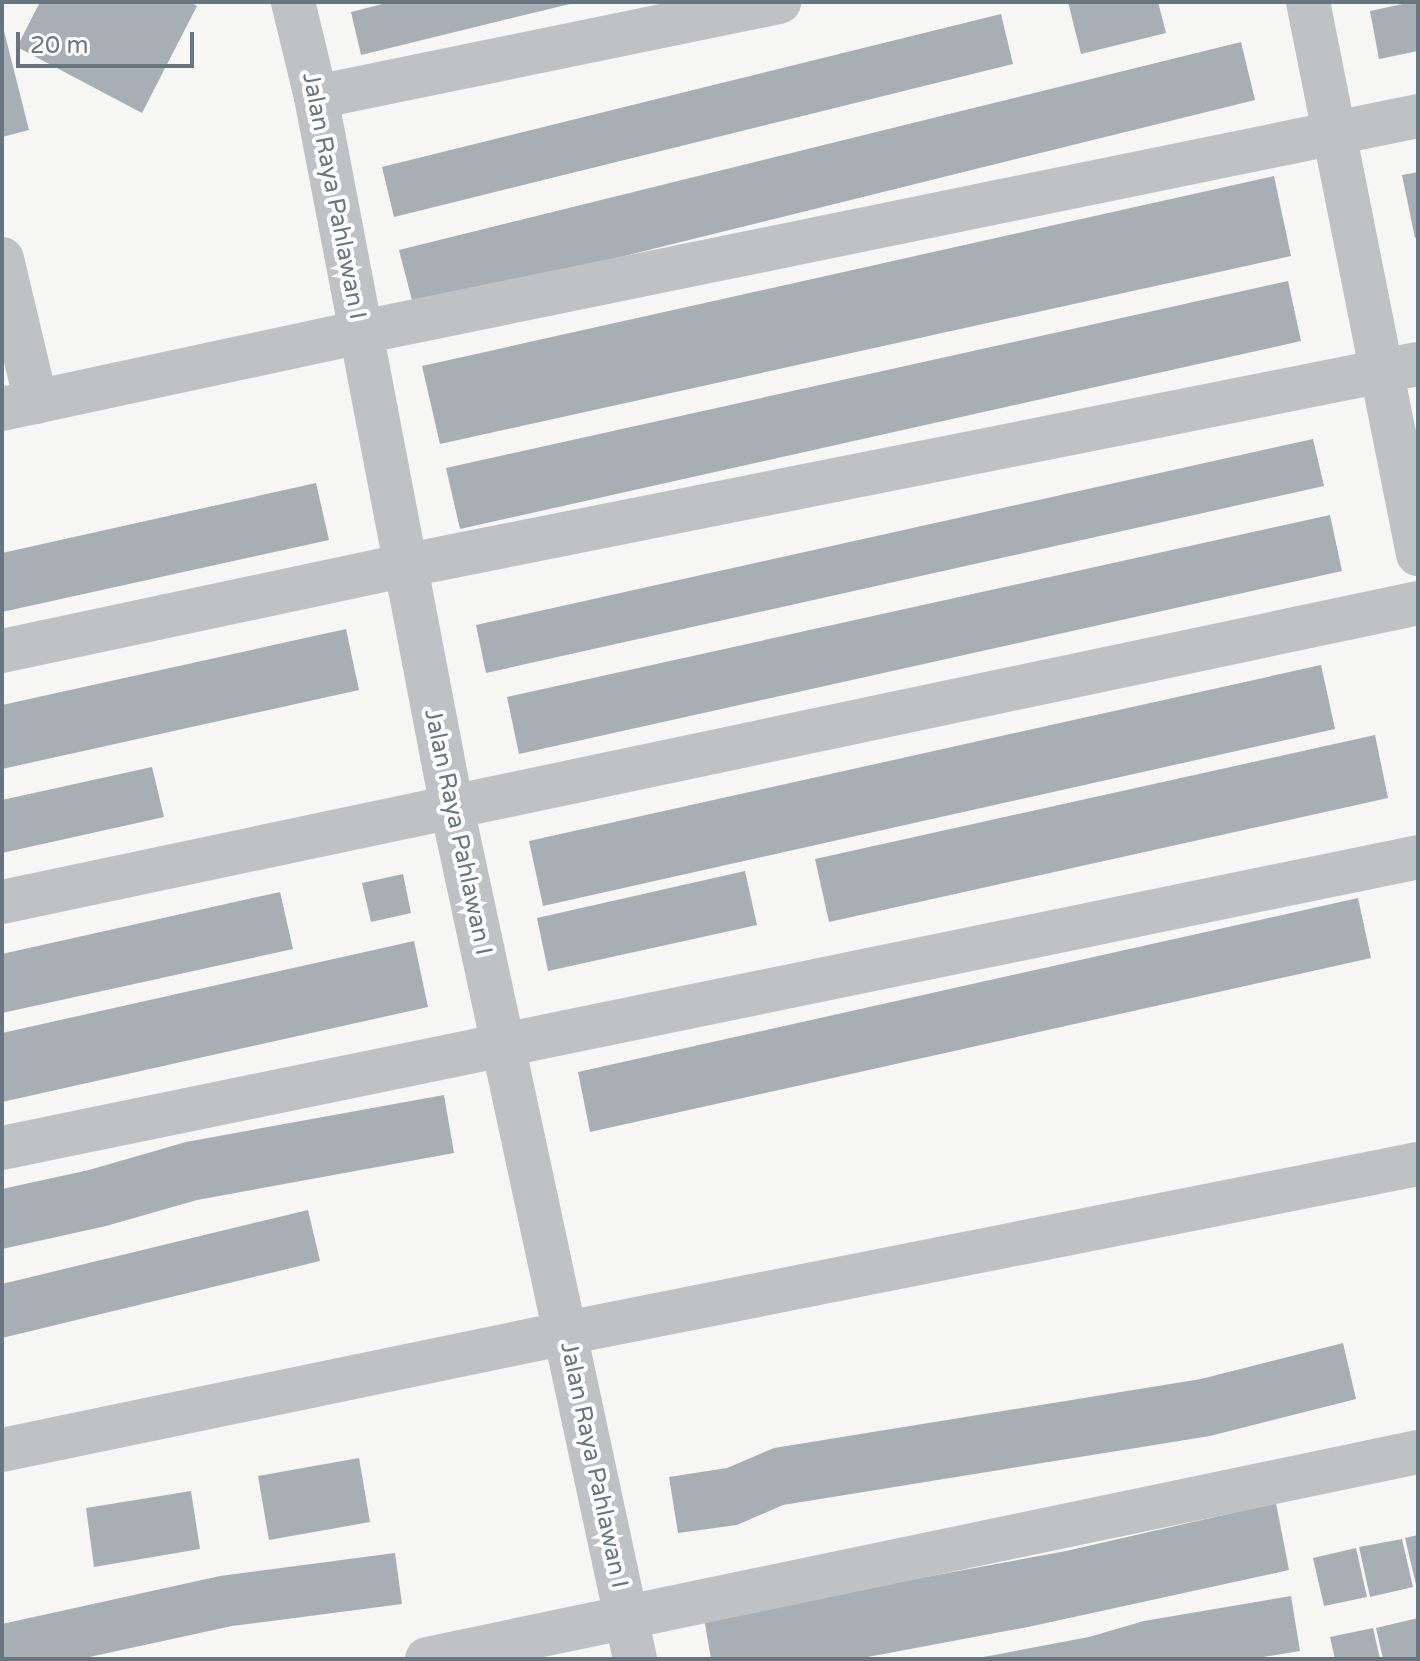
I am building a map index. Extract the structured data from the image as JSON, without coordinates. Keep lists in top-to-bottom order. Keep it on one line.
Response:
{"streets":{"street":["Jalan Raya Pahlawan I"]},"scale_bar":"20 m"}
